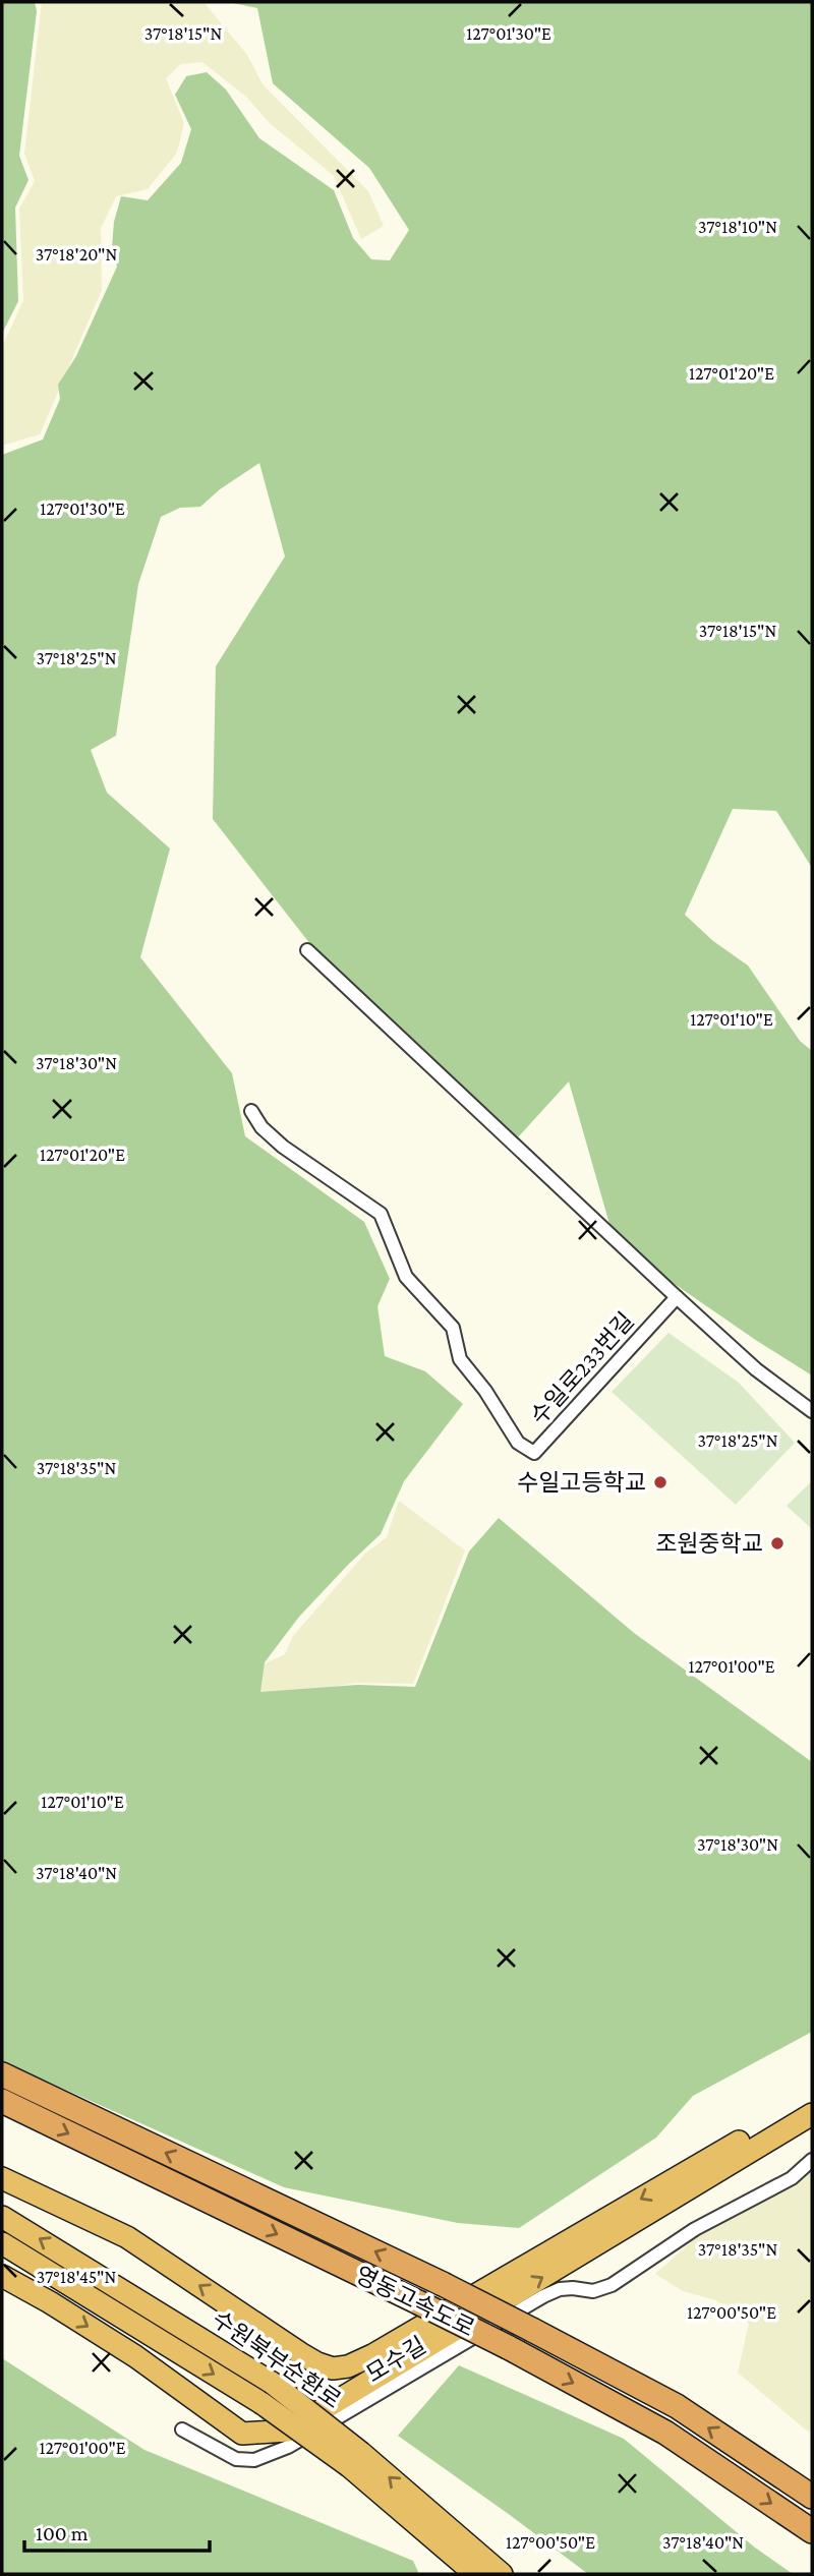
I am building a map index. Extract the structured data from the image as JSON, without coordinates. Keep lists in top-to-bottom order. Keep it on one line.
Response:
{"streets":{"highway":["영동고속도로","수원북부순환로"],"street":["수일로233번길","모수길"]},"places":["수일고등학교","조원중학교"],"scale_bar":"100 m","coordinates":["37°18'15\"N","127°01'30\"E","37°18'10\"N","37°18'20\"N","127°01'20\"E","37°18'25\"N","127°01'10\"E","37°18'30\"N","37°18'35\"N","127°01'00\"E","37°18'40\"N","37°18'45\"N","127°00'50\"E"]}
